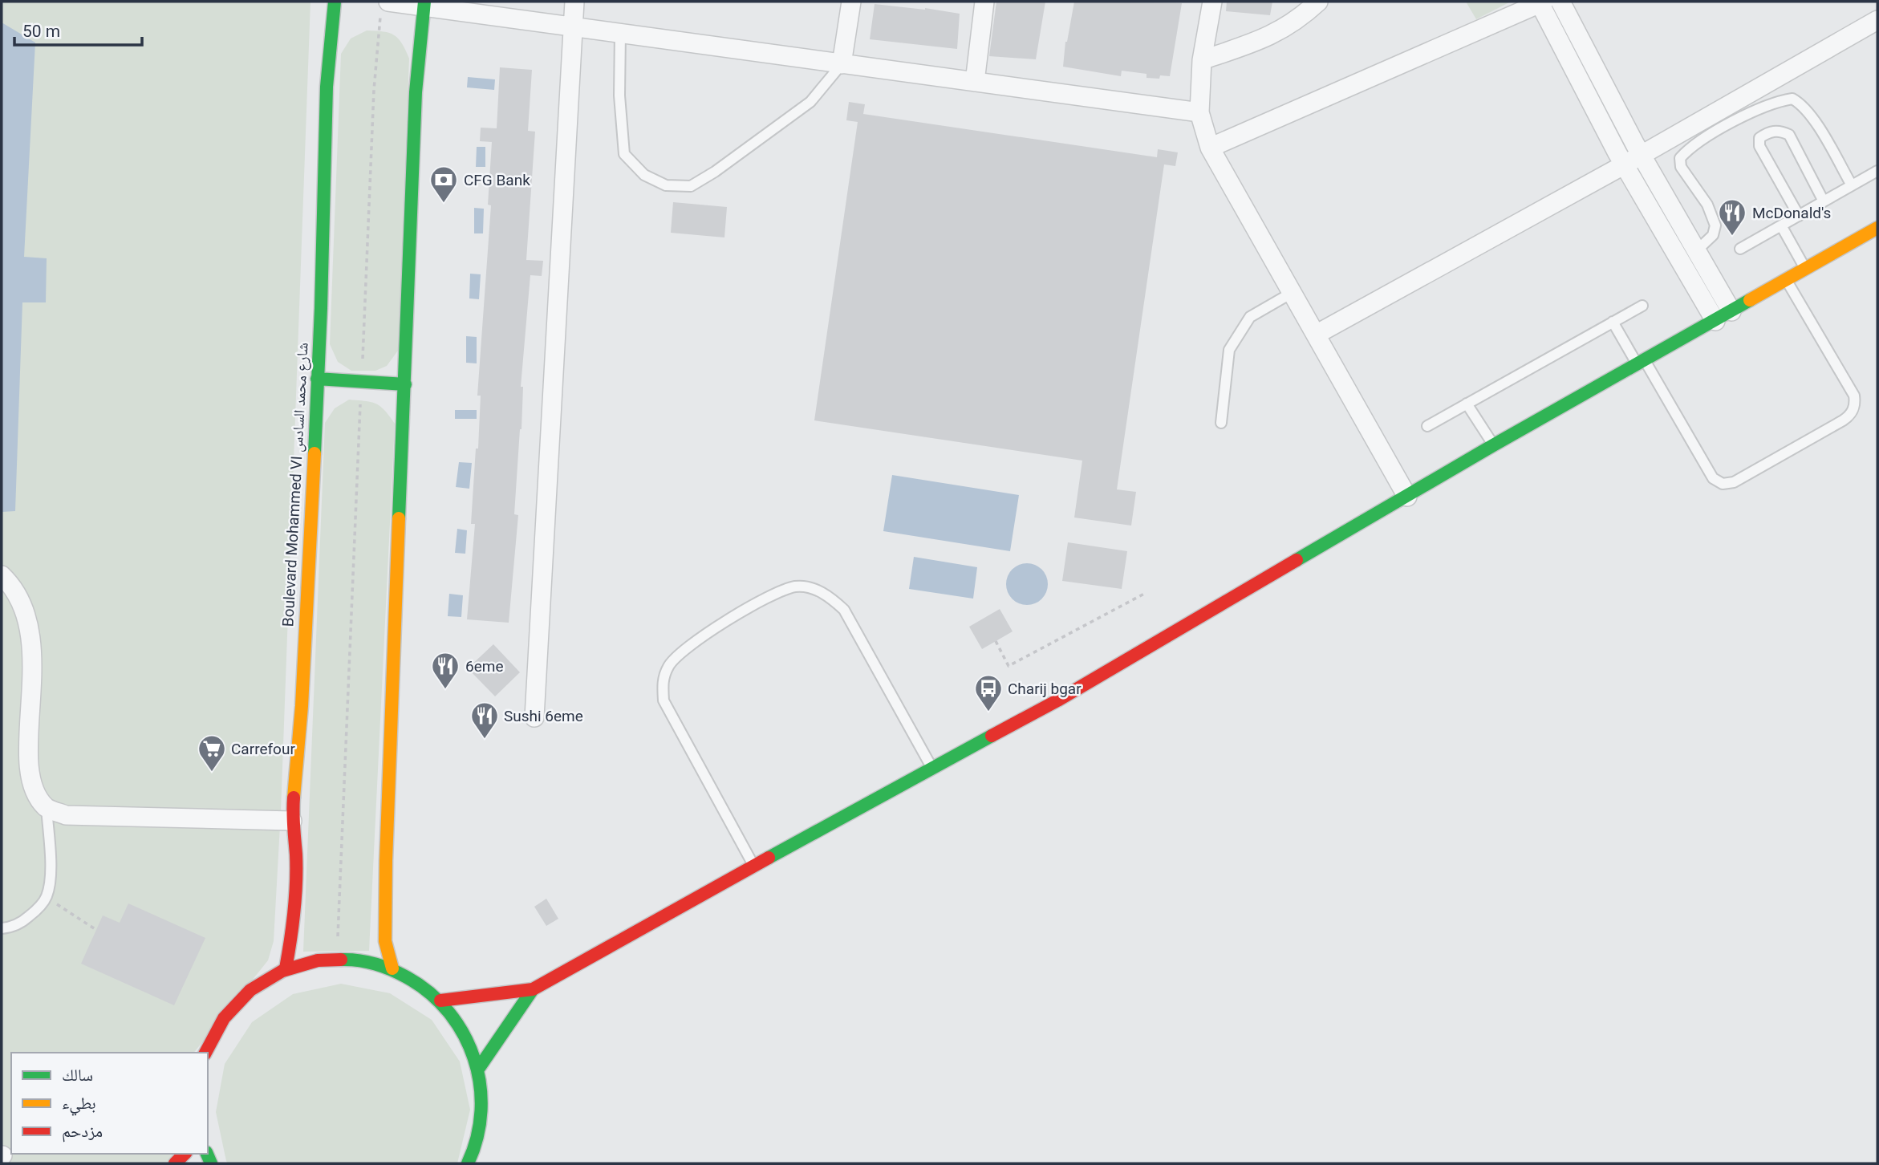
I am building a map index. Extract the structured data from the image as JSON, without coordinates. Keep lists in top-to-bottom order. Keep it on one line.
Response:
{"streets":{"main road":["Boulevard Mohammed VI شارع محمد السادس"]},"places":{"bank":["CFG Bank"],"restaurant":["McDonald's","6eme","Sushi 6eme"],"bus stop":["Charij bgar"],"supermarket":["Carrefour"]},"legend":["سالك","بطيء","مزدحم"],"scale_bar":"50 m"}
